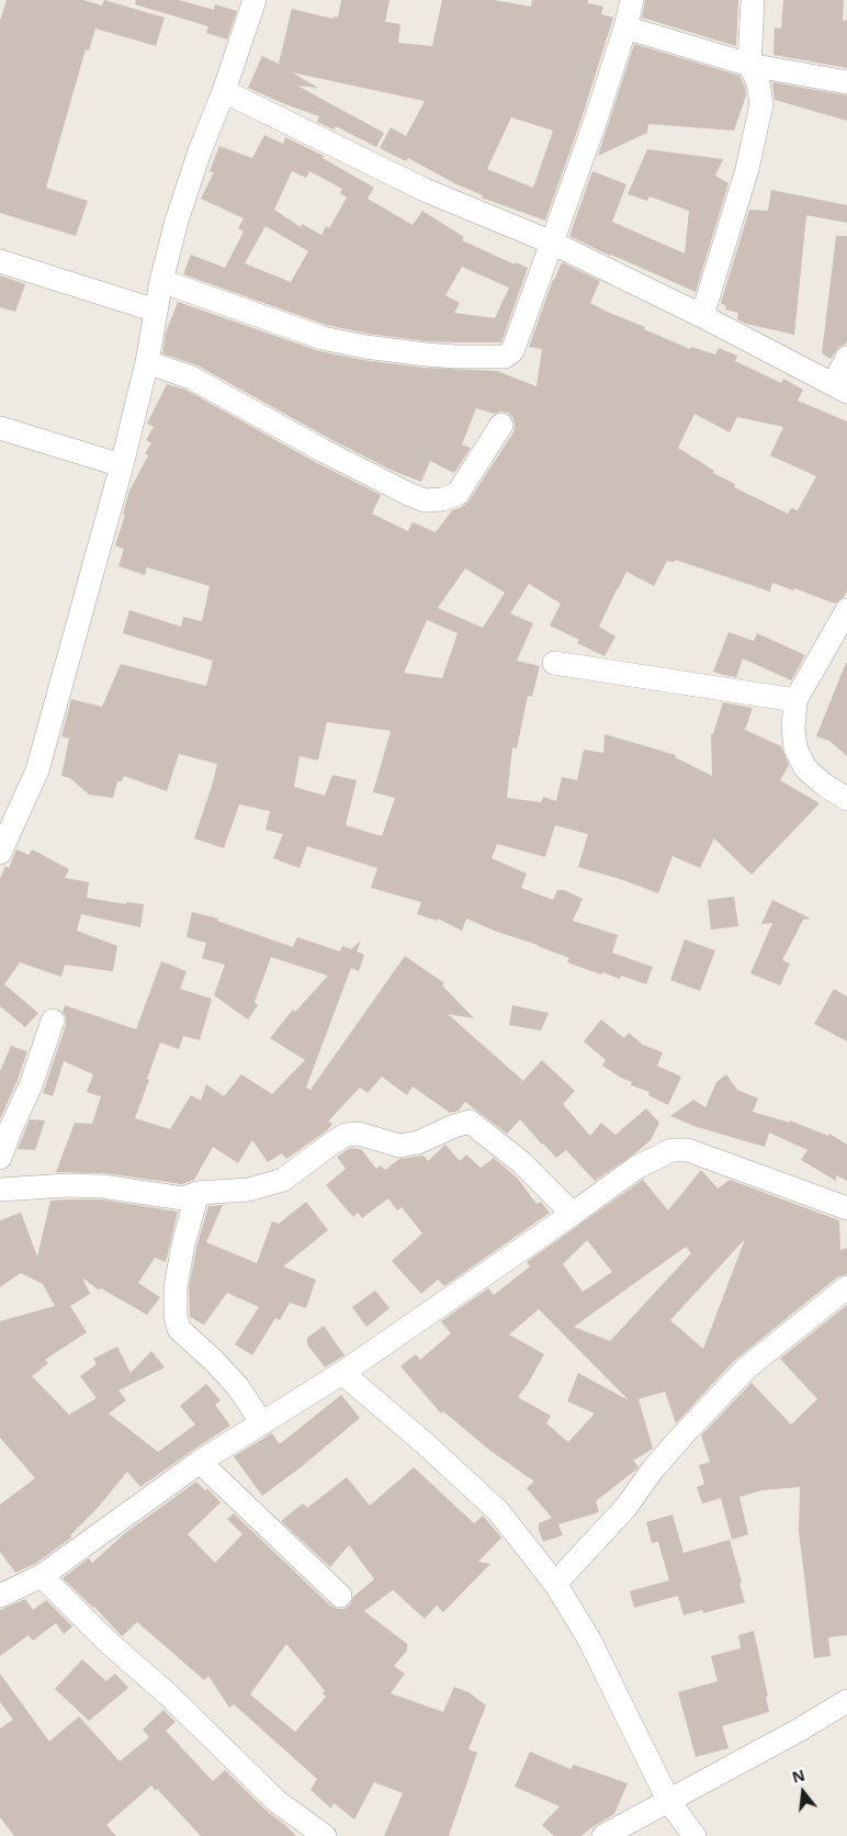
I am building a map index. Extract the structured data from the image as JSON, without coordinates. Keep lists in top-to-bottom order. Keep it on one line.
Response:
{"north":"top"}
